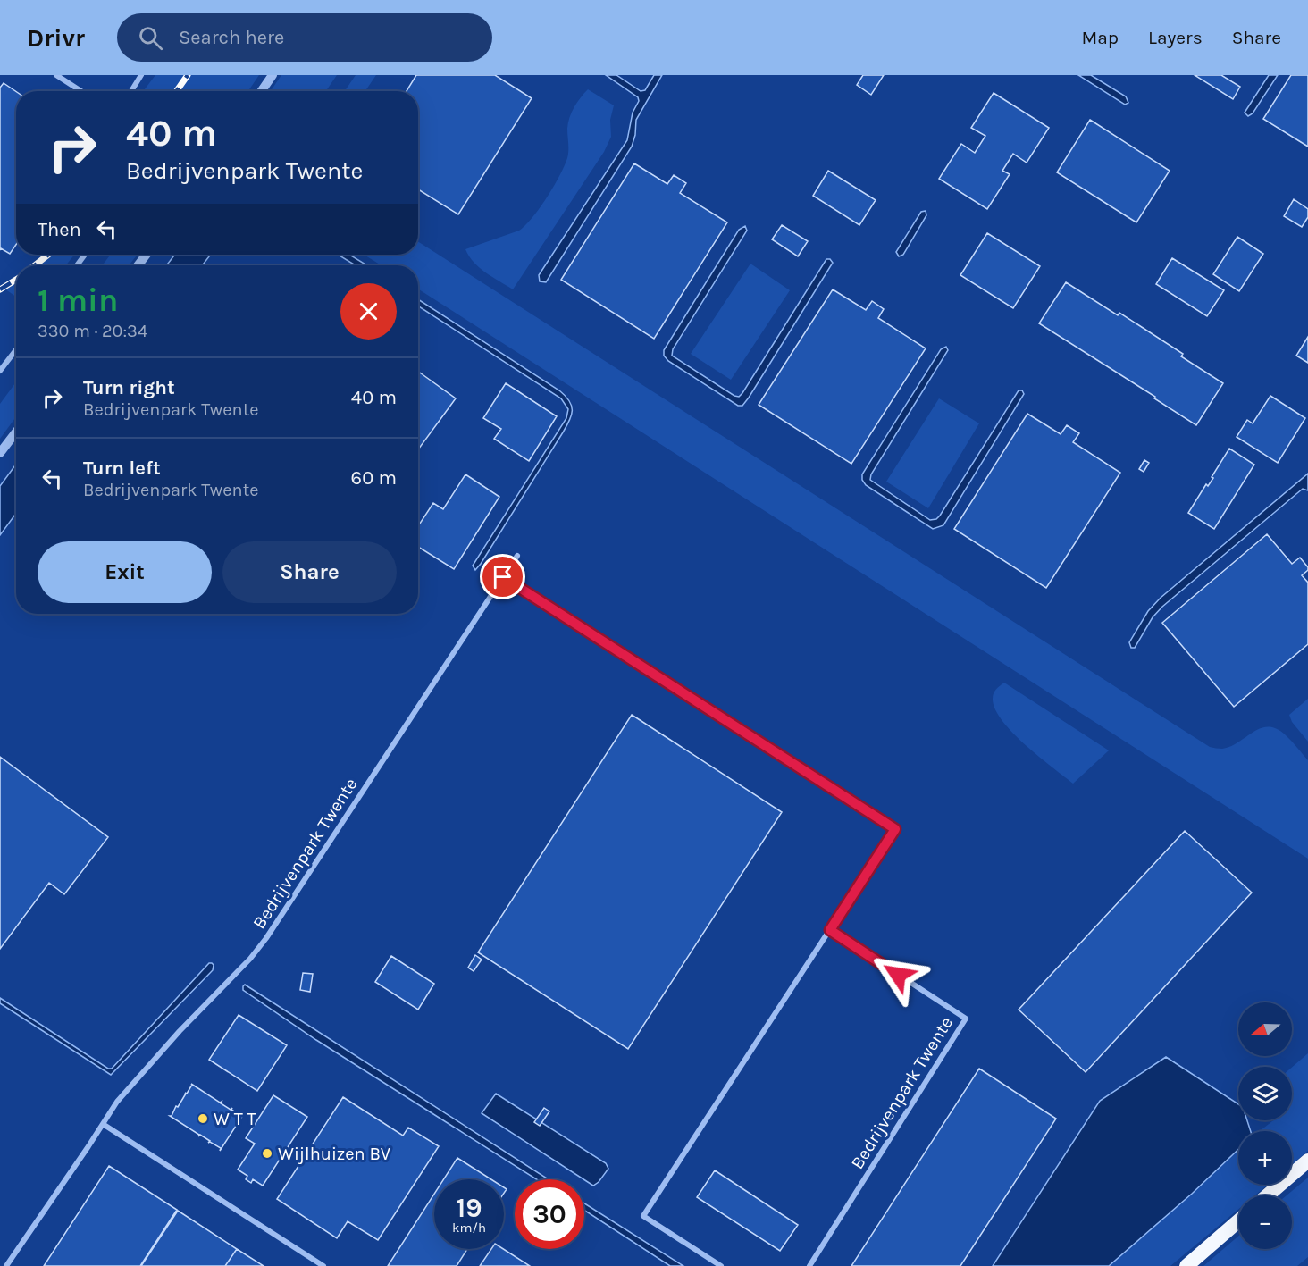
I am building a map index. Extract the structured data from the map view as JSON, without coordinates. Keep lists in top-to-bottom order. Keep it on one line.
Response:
{"streets":{"street":["Bedrijvenpark Twente"]},"places":["W T T","Wijlhuizen BV"],"north":"left","page":{"header":"Drivr","search":"Search here","nav":["Map","Layers","Share"],"turn":["40 m","Bedrijvenpark Twente"],"then":"Then","heading":["1 min","330 m · 20:34"],"list":[{"name":"Turn right","note":"Bedrijvenpark Twente","value":"40 m"},{"name":"Turn left","note":"Bedrijvenpark Twente","value":"60 m"}],"buttons":["Exit","Share"],"map_buttons":["+","−"],"speed":"19 km/h","limit":"30"}}
